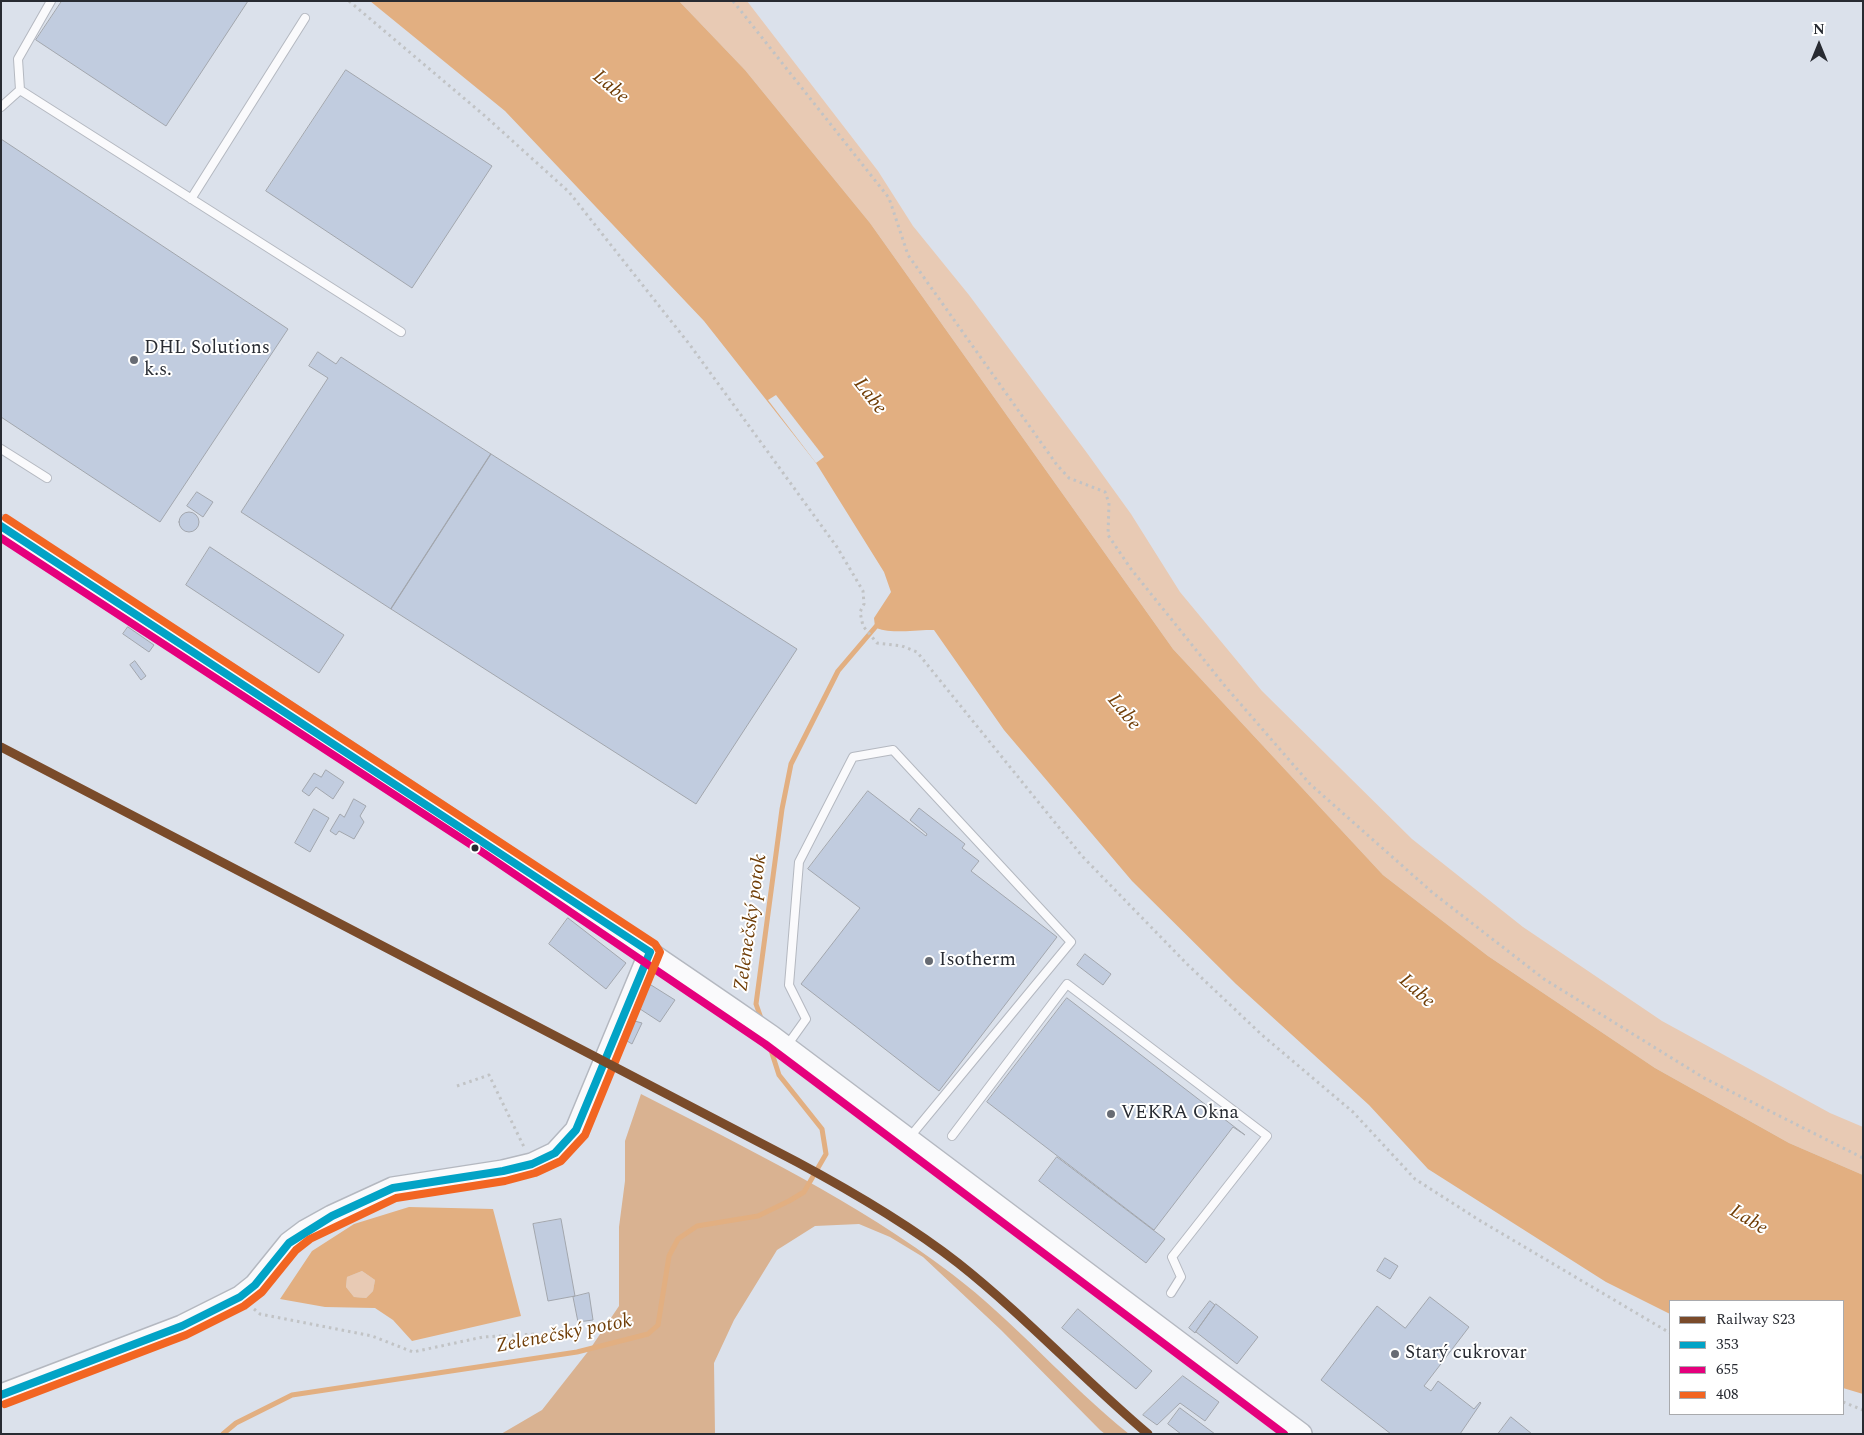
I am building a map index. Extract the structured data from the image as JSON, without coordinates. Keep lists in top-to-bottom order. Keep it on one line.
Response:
{"water":["Labe","Zelenečský potok"],"places":["DHL Solutions k.s.","Isotherm","VEKRA Okna","Starý cukrovar"],"lines":["transit line 408","transit line 353","transit line 655","rail line S23"],"legend":["Railway S23","353","655","408"],"north":"top"}
